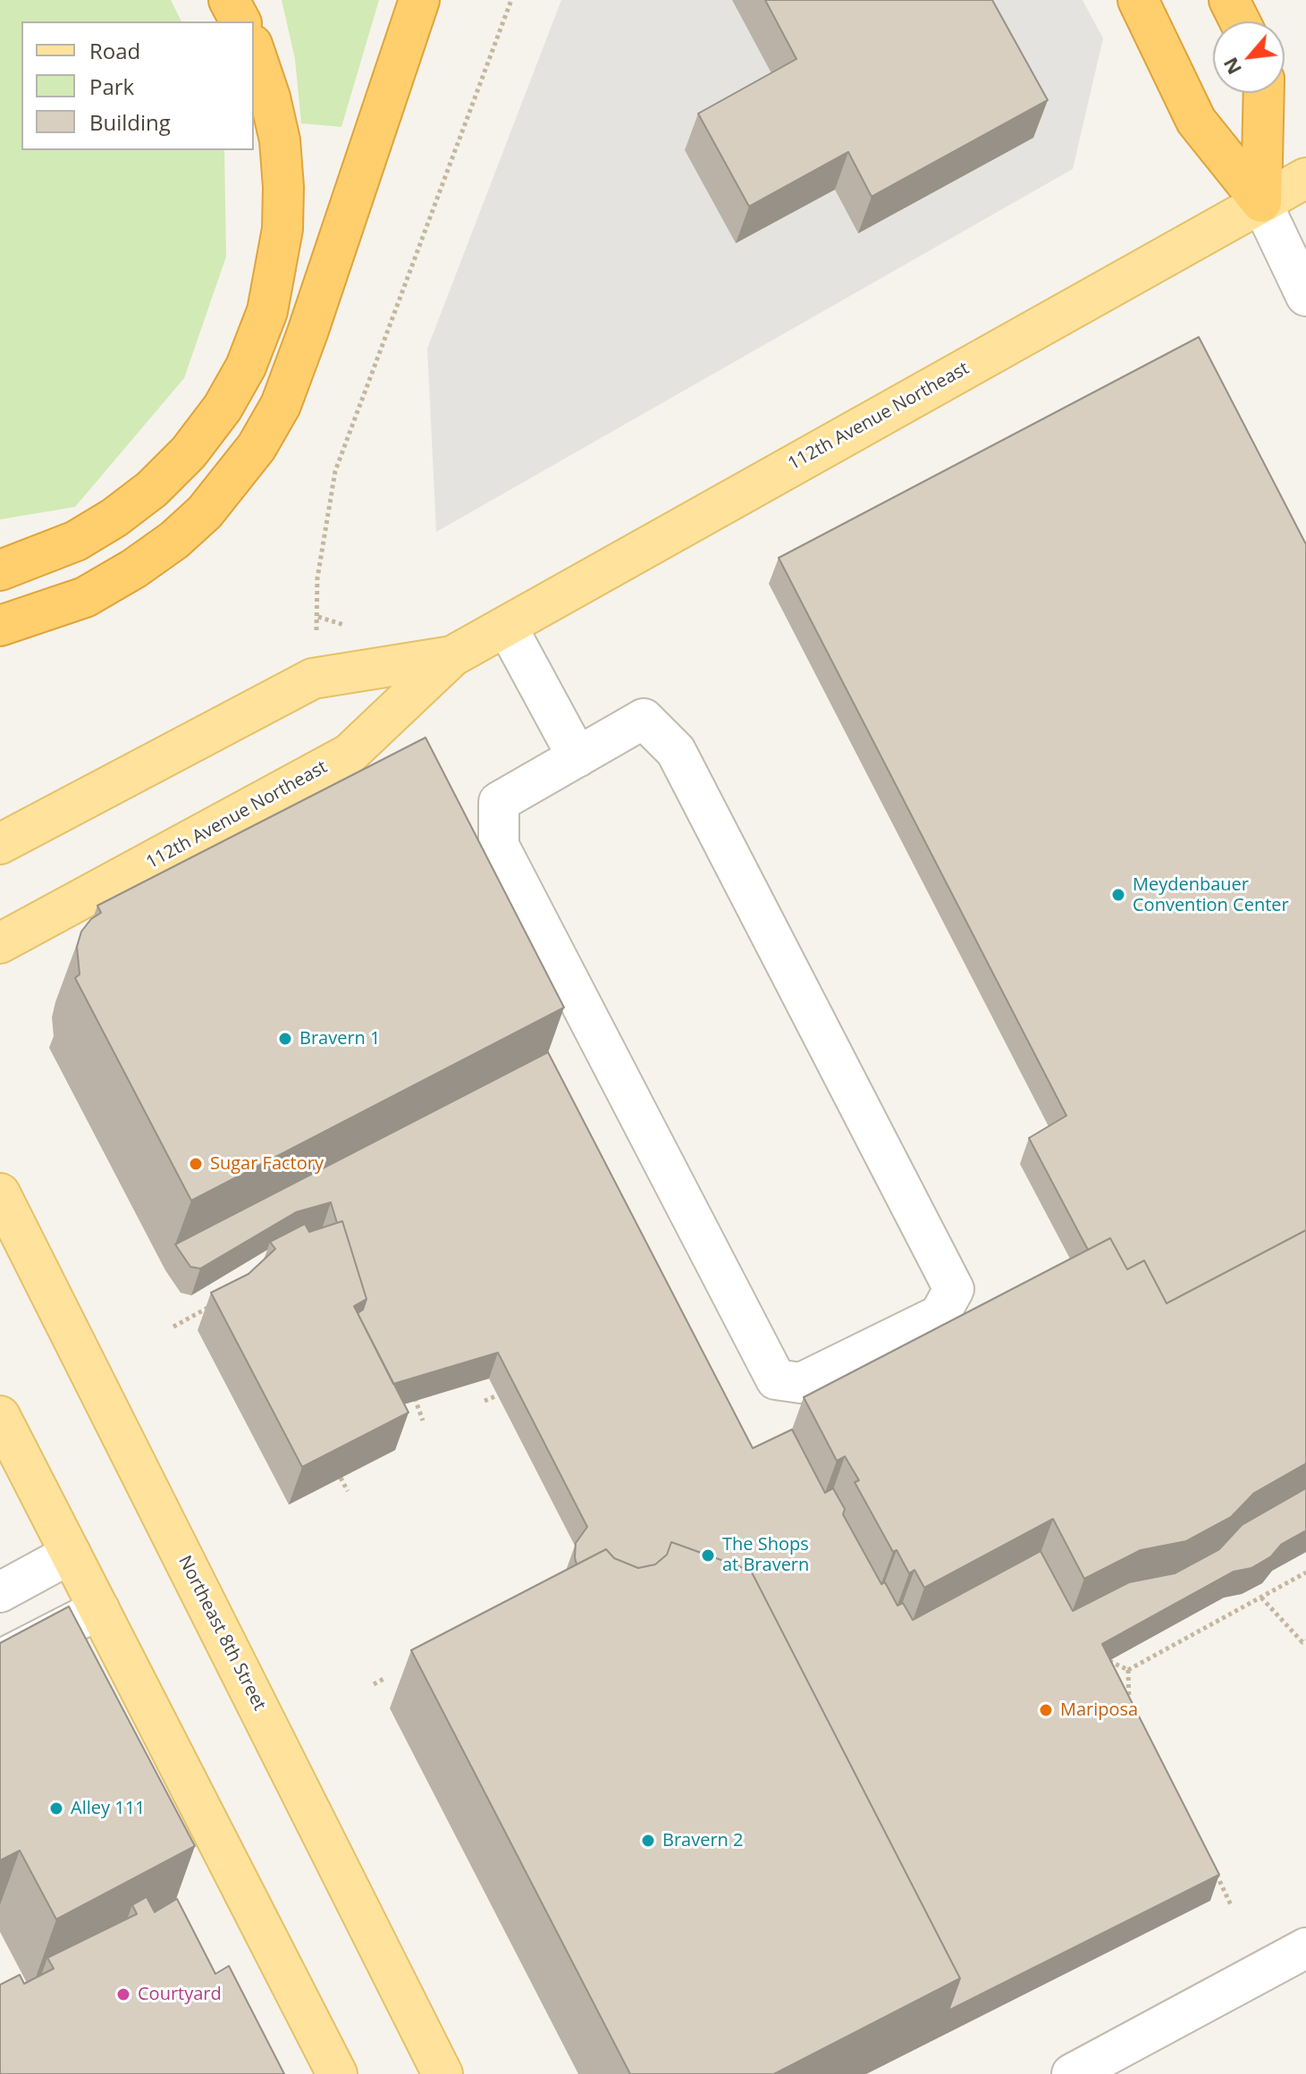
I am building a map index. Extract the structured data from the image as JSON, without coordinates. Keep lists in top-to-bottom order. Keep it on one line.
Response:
{"streets":{"main road":["112th Avenue Northeast","Northeast 8th Street"]},"places":["Meydenbauer Convention Center","Bravern 1","Sugar Factory","The Shops at Bravern","Mariposa","Alley 111","Bravern 2","Courtyard"],"legend":["Road","Park","Building"],"north":"bottom left"}
